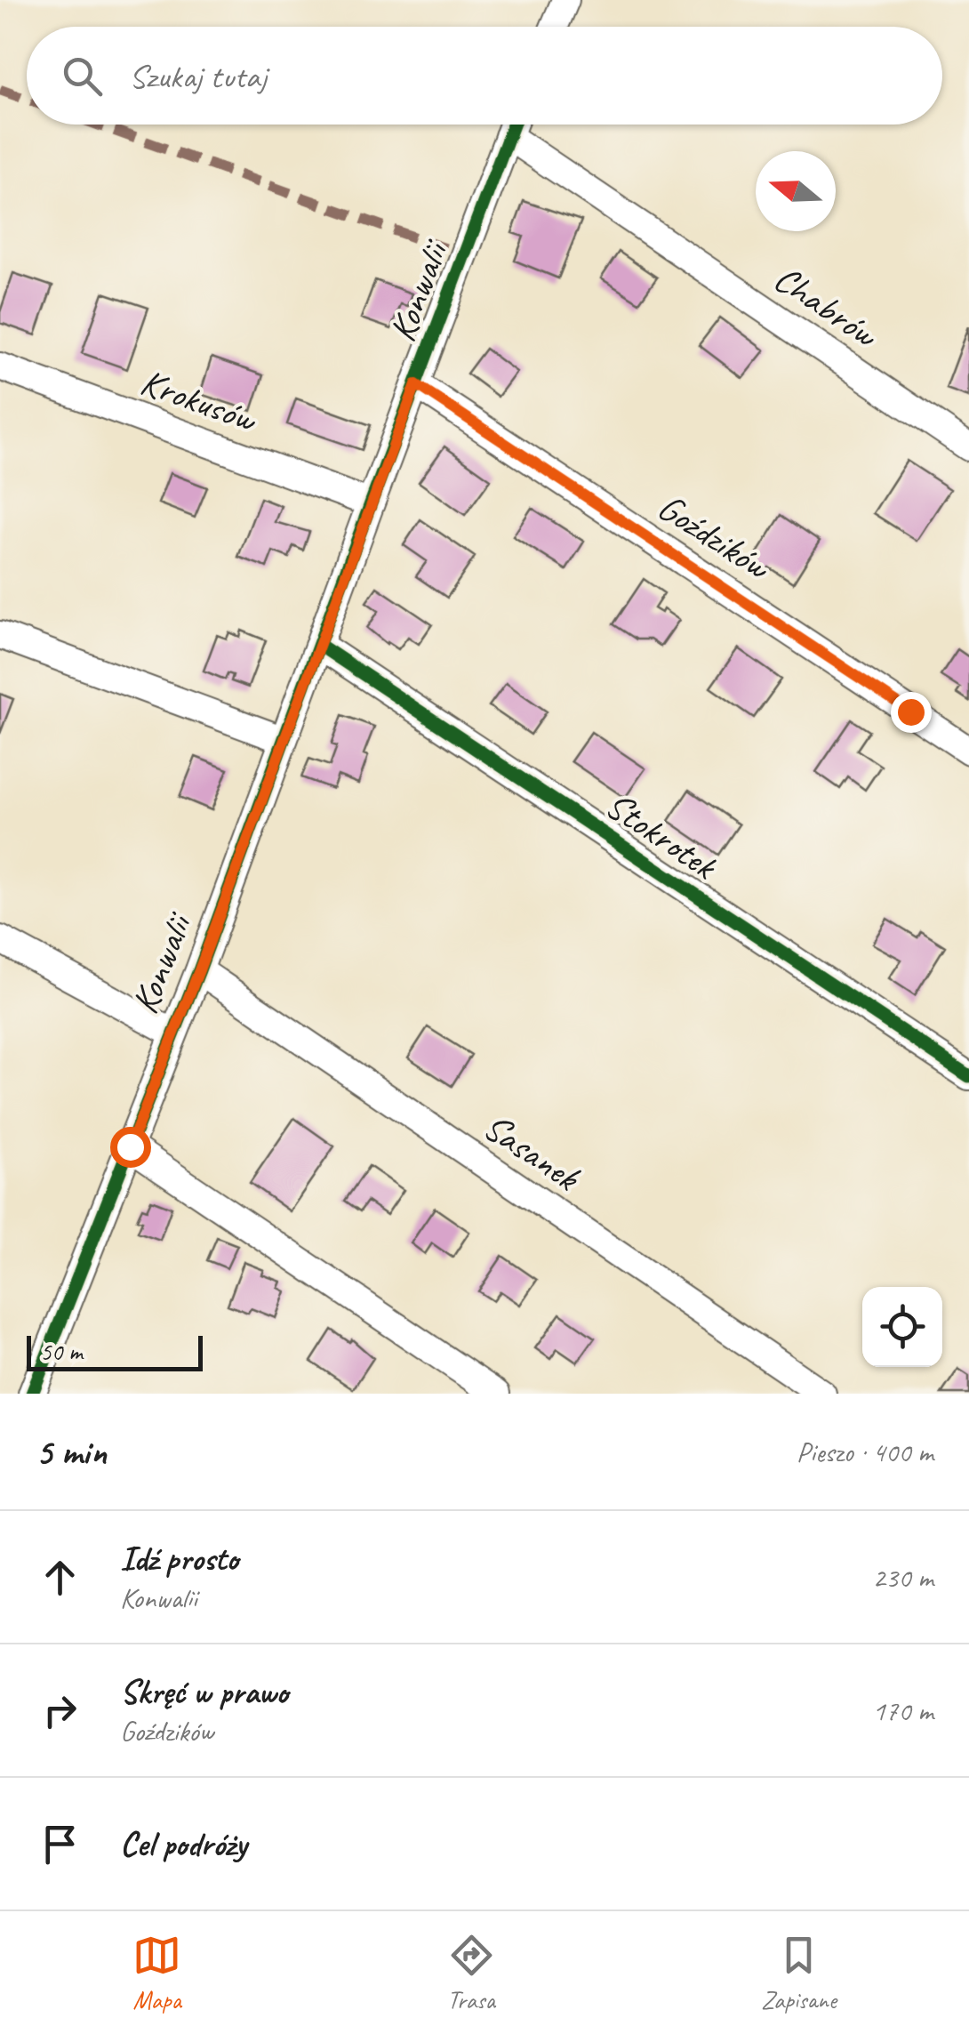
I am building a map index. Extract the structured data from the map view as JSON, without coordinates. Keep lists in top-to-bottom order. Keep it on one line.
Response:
{"streets":{"street":["Konwalii","Chabrów","Krokusów","Goździków","Stokrotek","Sasanek"]},"crossings":[["Konwalii","Chabrów"],["Konwalii","Krokusów"],["Konwalii","Goździków"],["Konwalii","Stokrotek"],["Konwalii","Sasanek"]],"scale_bar":"50 m","north":"left","page":{"search":"Szukaj tutaj","scale":"50 m","heading":["5 min","Pieszo · 400 m"],"list":[["Idź prosto","Konwalii","230 m"],["Skręć w prawo","Goździków","170 m"],"Cel podróży"],"nav":["Mapa","Trasa","Zapisane"]}}
